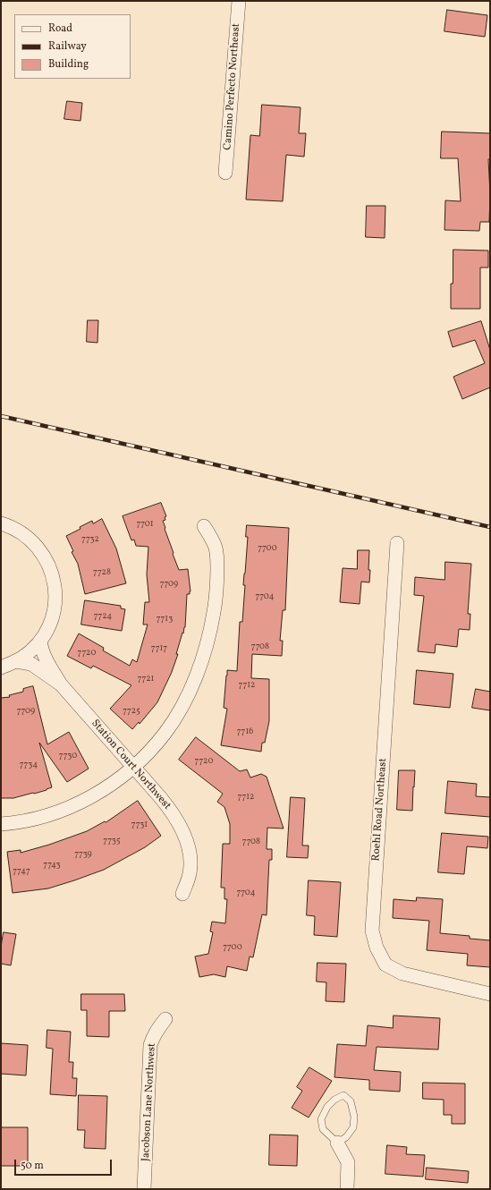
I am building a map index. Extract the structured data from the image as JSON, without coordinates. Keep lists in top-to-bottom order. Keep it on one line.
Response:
{"streets":{"street":["Camino Perfecto Northeast","Station Court Northwest","Roehl Road Northeast","Jacobson Lane Northwest"]},"house_numbers":["7701","7732","7700","7728","7709","7704","7724","7713","7708","7717","7720","7721","7712","7709","7725","7716","7730","7720","7734","7712","7731","7735","7708","7739","7743","7747","7704","7700"],"legend":["Road","Railway","Building"],"scale_bar":"50 m"}
